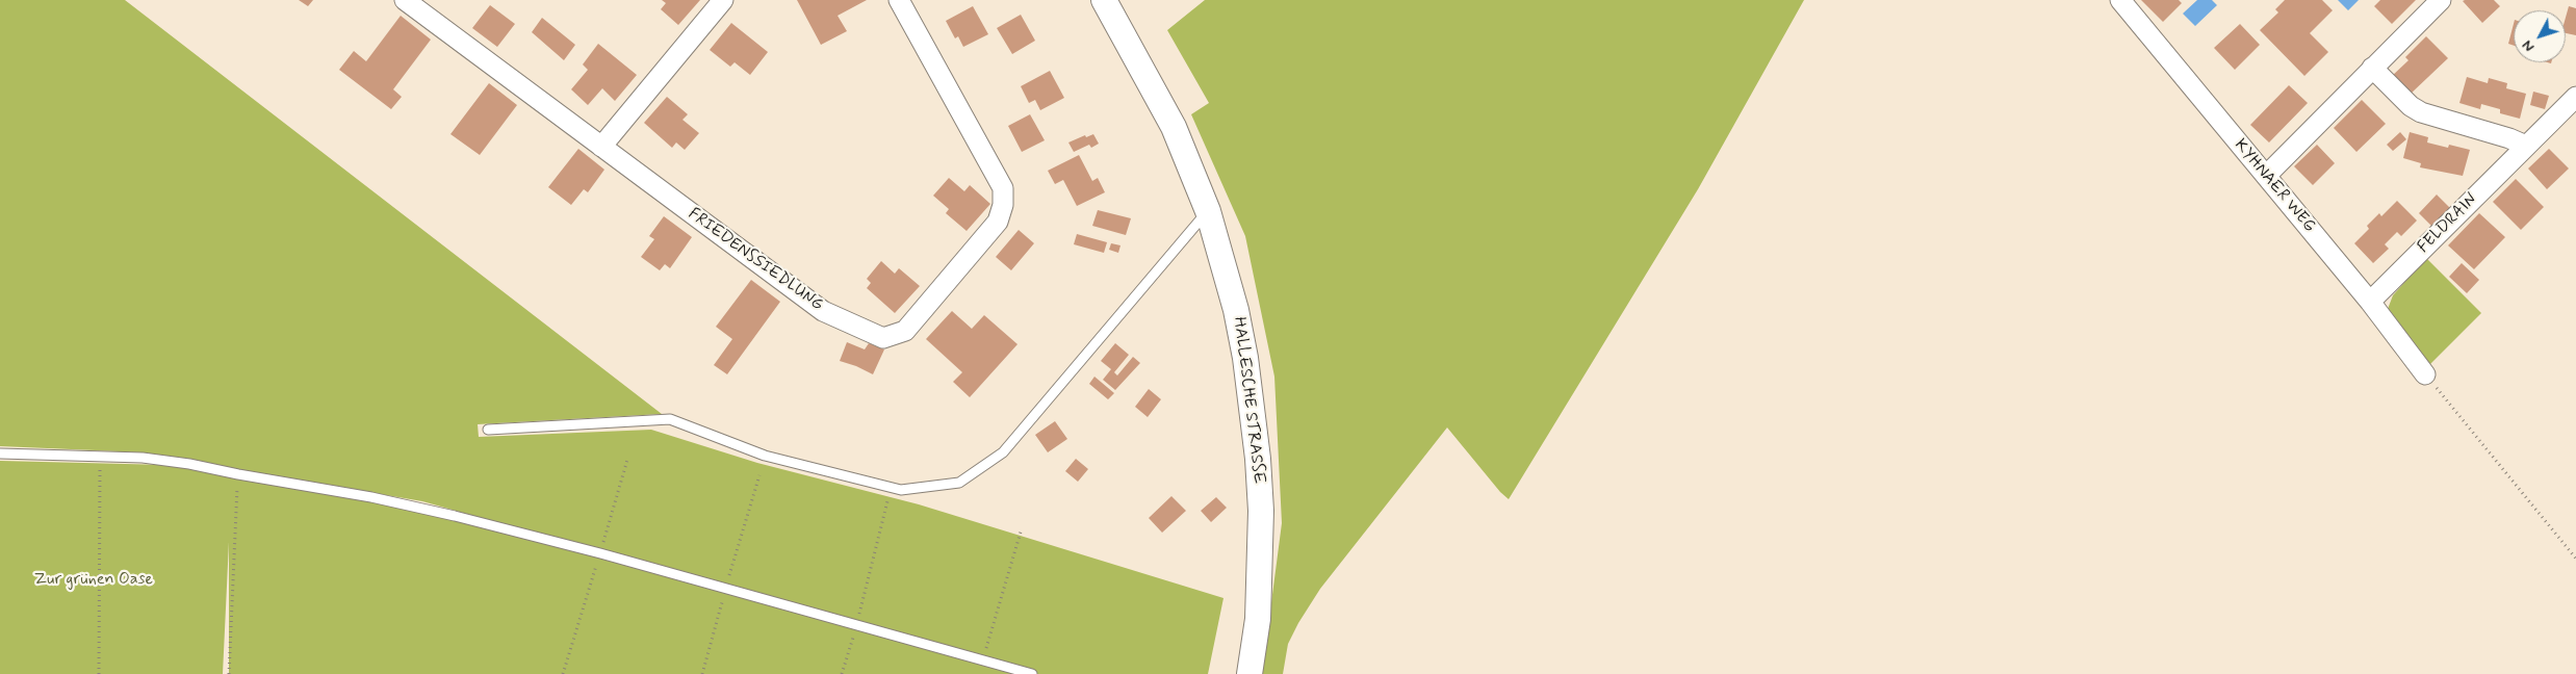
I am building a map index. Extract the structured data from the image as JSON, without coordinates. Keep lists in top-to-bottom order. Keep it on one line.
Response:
{"streets":{"street":["KYHNAER WEG","FELDRAIN","FRIEDENSSIEDLUNG","HALLESCHE STRASSE"]},"crossings":[["KYHNAER WEG","FELDRAIN"]],"parks":["Zur grünen Oase"],"north":"bottom left"}
